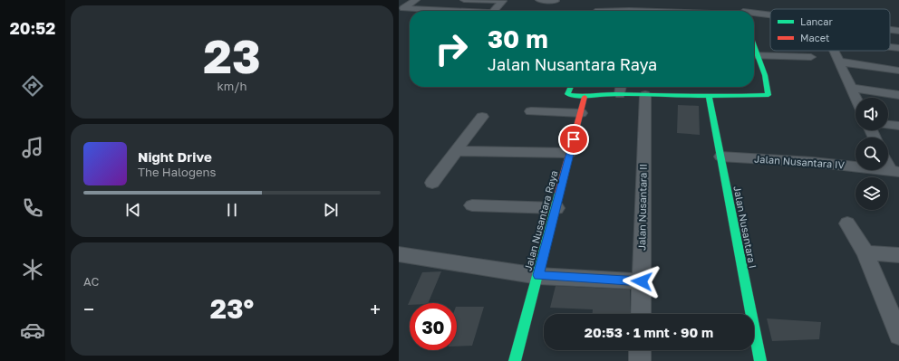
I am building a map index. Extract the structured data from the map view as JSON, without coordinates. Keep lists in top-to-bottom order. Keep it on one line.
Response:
{"streets":{"street":["Jalan Nusantara IV","Jalan Nusantara II","Jalan Nusantara Raya","Jalan Nusantara I"]},"crossings":[["Jalan Nusantara IV","Jalan Nusantara I"]],"legend":["Lancar","Macet"],"page":{"tabs":"20:52","tile":[["23","km/h"],"AC"],"turn":["30 m","Jalan Nusantara Raya"],"song":["Night Drive","The Halogens"],"heat":["−","23°","+"],"limit":"30","trip":"20:53 · 1 mnt · 90 m"}}
